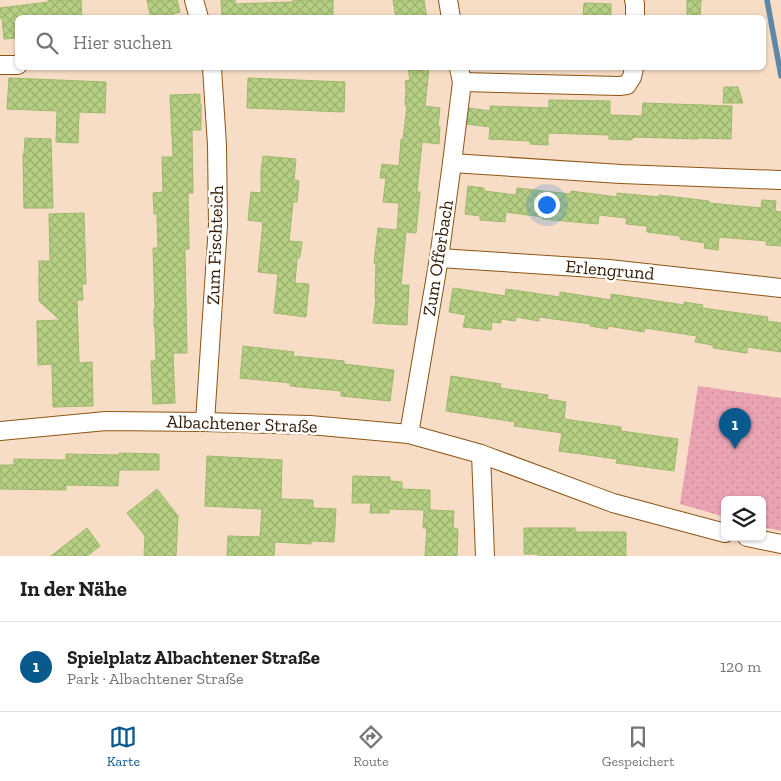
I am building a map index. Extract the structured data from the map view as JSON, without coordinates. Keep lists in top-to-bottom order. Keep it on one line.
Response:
{"streets":{"street":["Zum Fischteich","Zum Offerbach","Erlengrund","Albachtener Straße"]},"crossings":[["Zum Fischteich","Albachtener Straße"],["Zum Offerbach","Erlengrund"],["Zum Offerbach","Albachtener Straße"]],"page":{"search":"Hier suchen","pins":"1","heading":"In der Nähe","list":[{"mark":"1","name":"Spielplatz Albachtener Straße","note":"Park · Albachtener Straße","value":"120 m"}],"nav":["Karte","Route","Gespeichert"]}}
